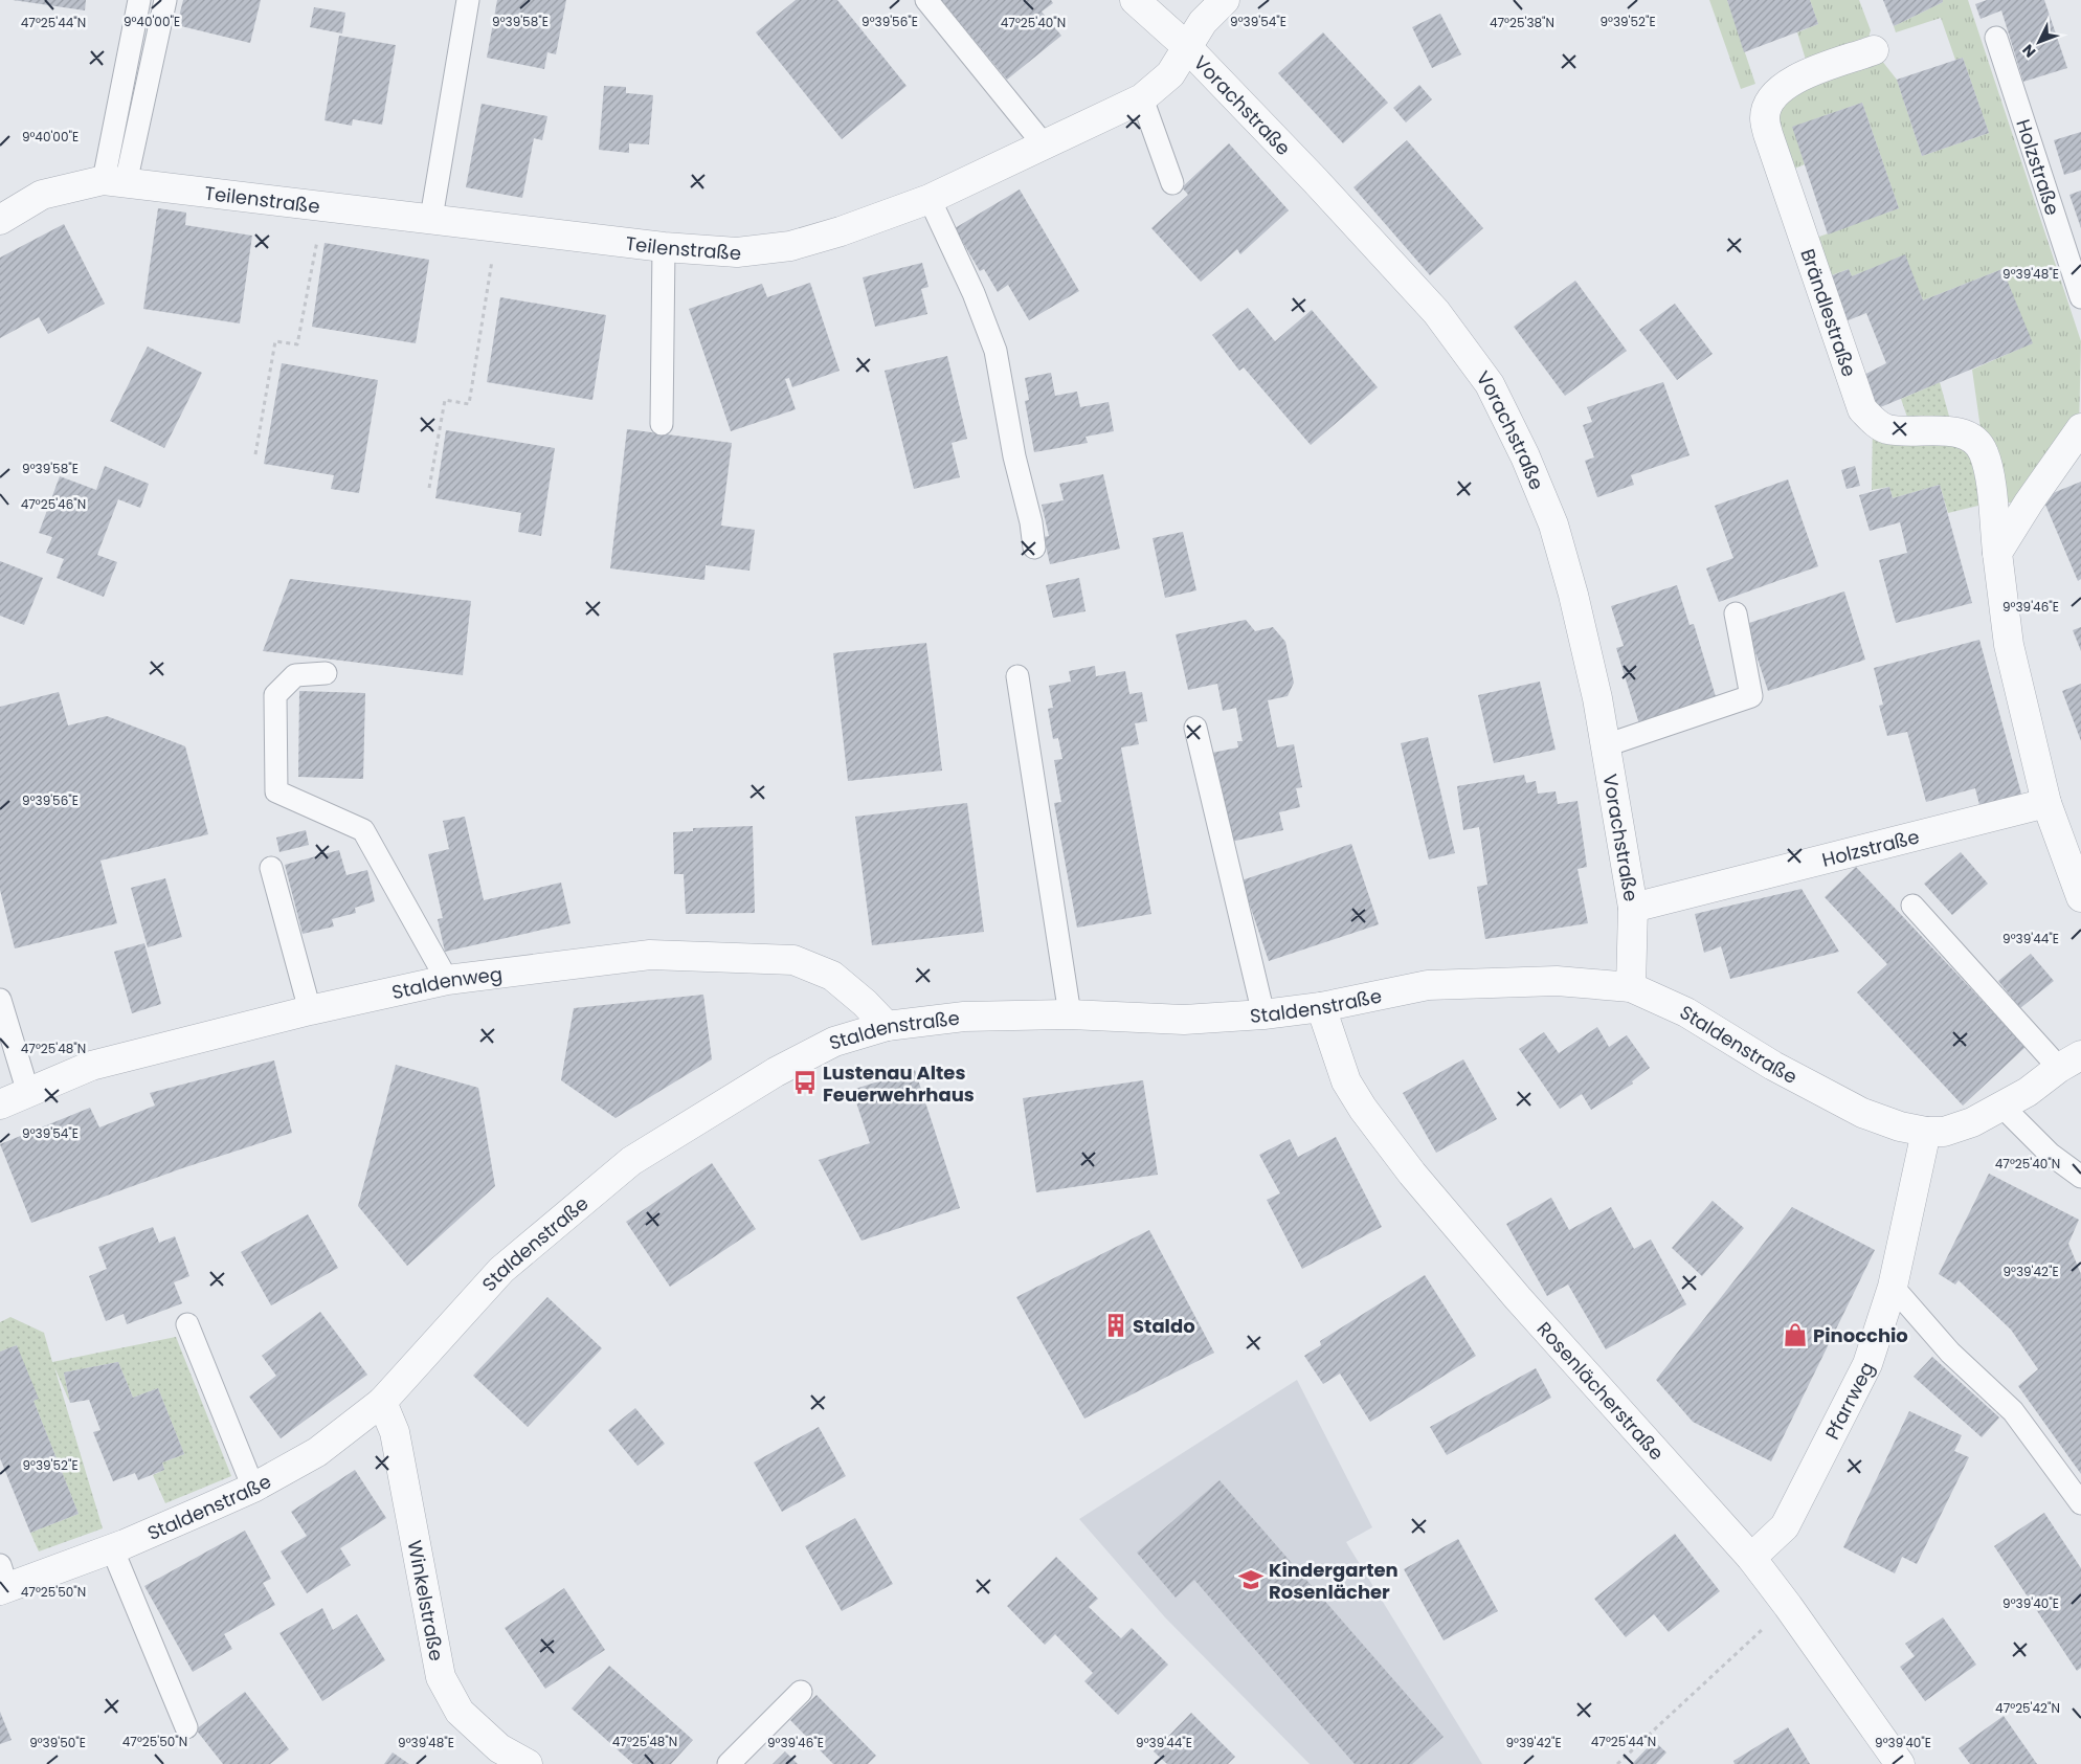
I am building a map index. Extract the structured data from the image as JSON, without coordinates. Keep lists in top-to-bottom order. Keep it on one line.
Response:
{"streets":{"street":["Vorachstraße","Holzstraße","Teilenstraße","Brändlestraße","Staldenweg","Staldenstraße","Rosenlächerstraße","Pfarrweg","Winkelstraße"]},"crossings":[["Vorachstraße","Holzstraße"],["Vorachstraße","Teilenstraße"],["Vorachstraße","Staldenstraße"],["Staldenweg","Staldenstraße"],["Staldenstraße","Rosenlächerstraße"],["Staldenstraße","Pfarrweg"],["Staldenstraße","Winkelstraße"],["Rosenlächerstraße","Pfarrweg"]],"places":{"bus stop":["Lustenau Altes Feuerwehrhaus"],"building":["Staldo"],"shop":["Pinocchio"],"school or university":["Kindergarten Rosenlächer"]},"north":"bottom left","coordinates":["9°40'00\"E","9°39'58\"E","9°39'56\"E","9°39'54\"E","9°39'52\"E","47°25'44\"N","47°25'40\"N","47°25'38\"N","9°39'48\"E","47°25'46\"N","9°39'46\"E","9°39'44\"E","47°25'48\"N","9°39'42\"E","47°25'50\"N","9°39'40\"E","47°25'42\"N","9°39'50\"E"]}
